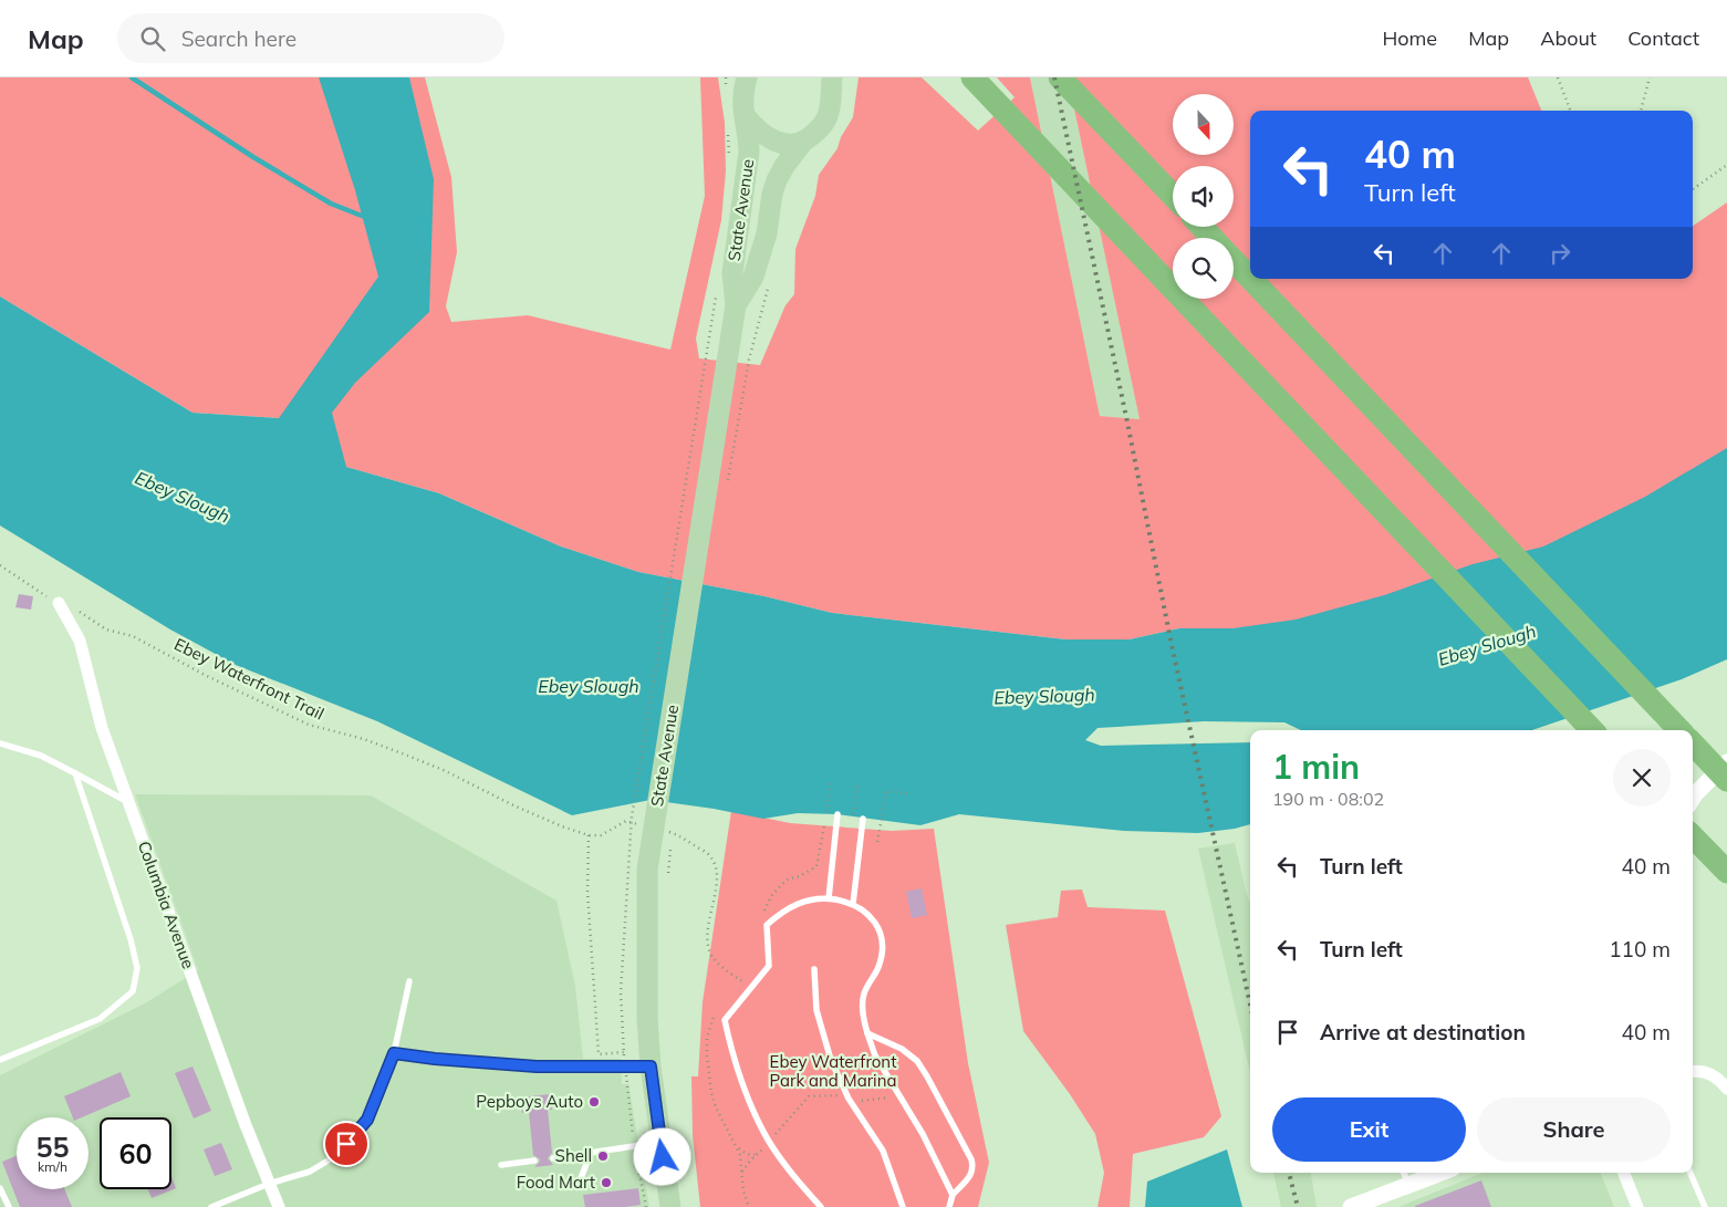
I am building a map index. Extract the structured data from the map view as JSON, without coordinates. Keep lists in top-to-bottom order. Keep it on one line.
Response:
{"streets":{"main road":["State Avenue"],"street":["Columbia Avenue"],"path":["Ebey Waterfront Trail"]},"crossings":[["Ebey Waterfront Trail","Columbia Avenue"]],"water":["Ebey Slough"],"parks":["Ebey Waterfront Park and Marina"],"places":["Pepboys Auto","Shell","Food Mart"],"north":"bottom","page":{"header":"Map","search":"Search here","nav":["Home","Map","About","Contact"],"turn":["40 m","Turn left"],"heading":["1 min","190 m · 08:02"],"list":[{"name":"Turn left","value":"40 m"},{"name":"Turn left","value":"110 m"},{"name":"Arrive at destination","value":"40 m"}],"buttons":["Exit","Share"],"speed":"55 km/h","limit":"60"}}
